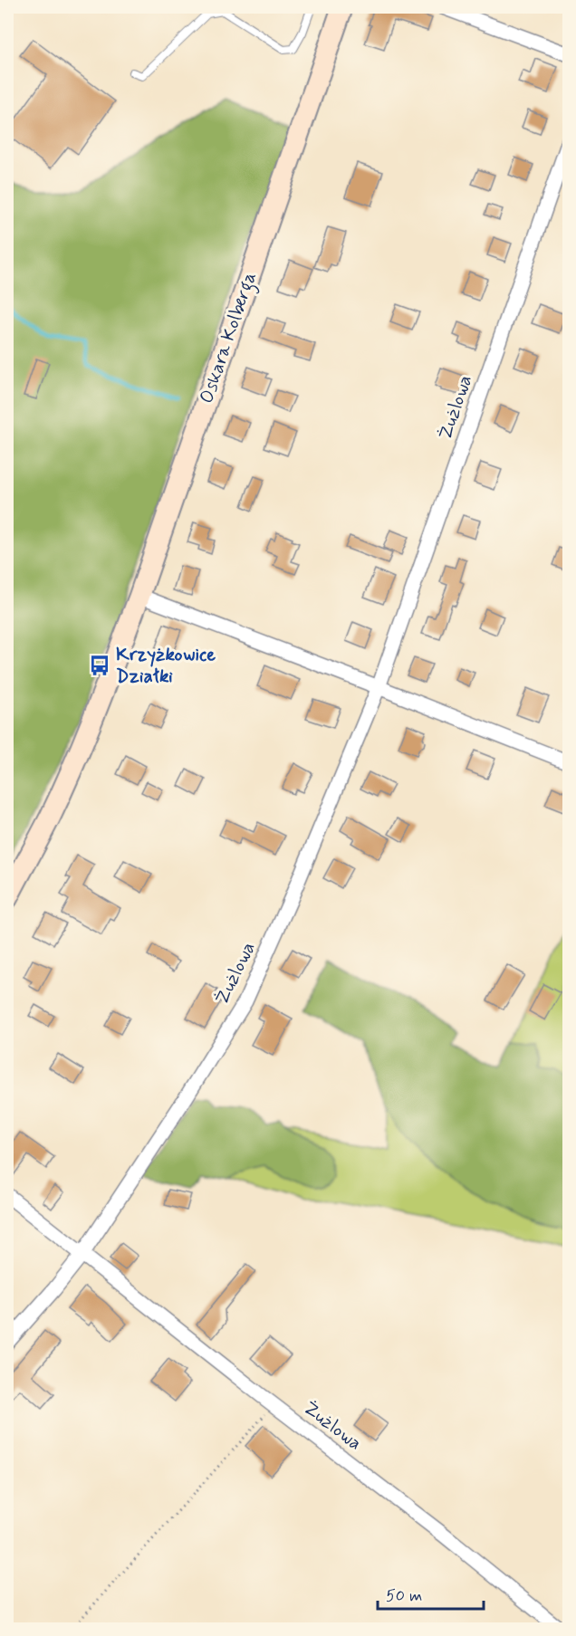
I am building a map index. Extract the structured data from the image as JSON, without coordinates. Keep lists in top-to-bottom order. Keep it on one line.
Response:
{"streets":{"main road":["Oskara Kolberga"],"street":["Żużlowa"]},"places":{"bus stop":["Krzyżkowice Działki"]},"scale_bar":"50 m"}
